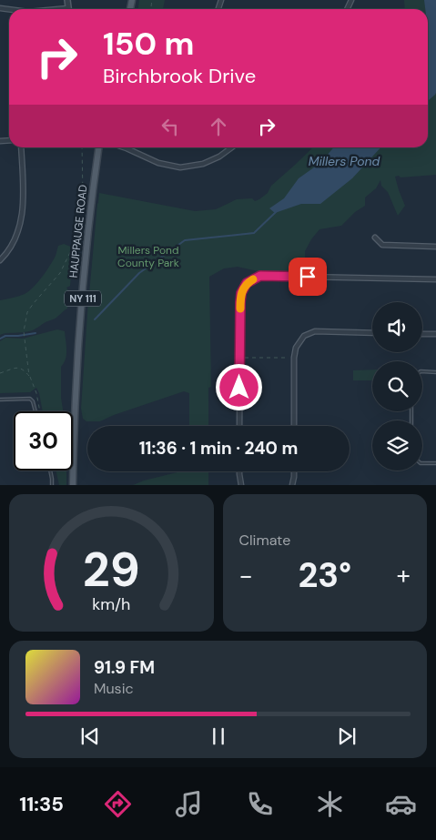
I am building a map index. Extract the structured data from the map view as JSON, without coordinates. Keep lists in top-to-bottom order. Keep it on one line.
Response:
{"streets":{"main road":["HAUPPAUGE ROAD","NY 111"]},"water":["Millers Pond"],"parks":["Millers Pond County Park"],"page":{"turn":["150 m","Birchbrook Drive"],"limit":"30","trip":"11:36 · 1 min · 240 m","tile":"Climate","heat":["−","23°","+"],"song":["91.9 FM","Music"],"tabs":"11:35","gauge":["29","km/h"]}}
